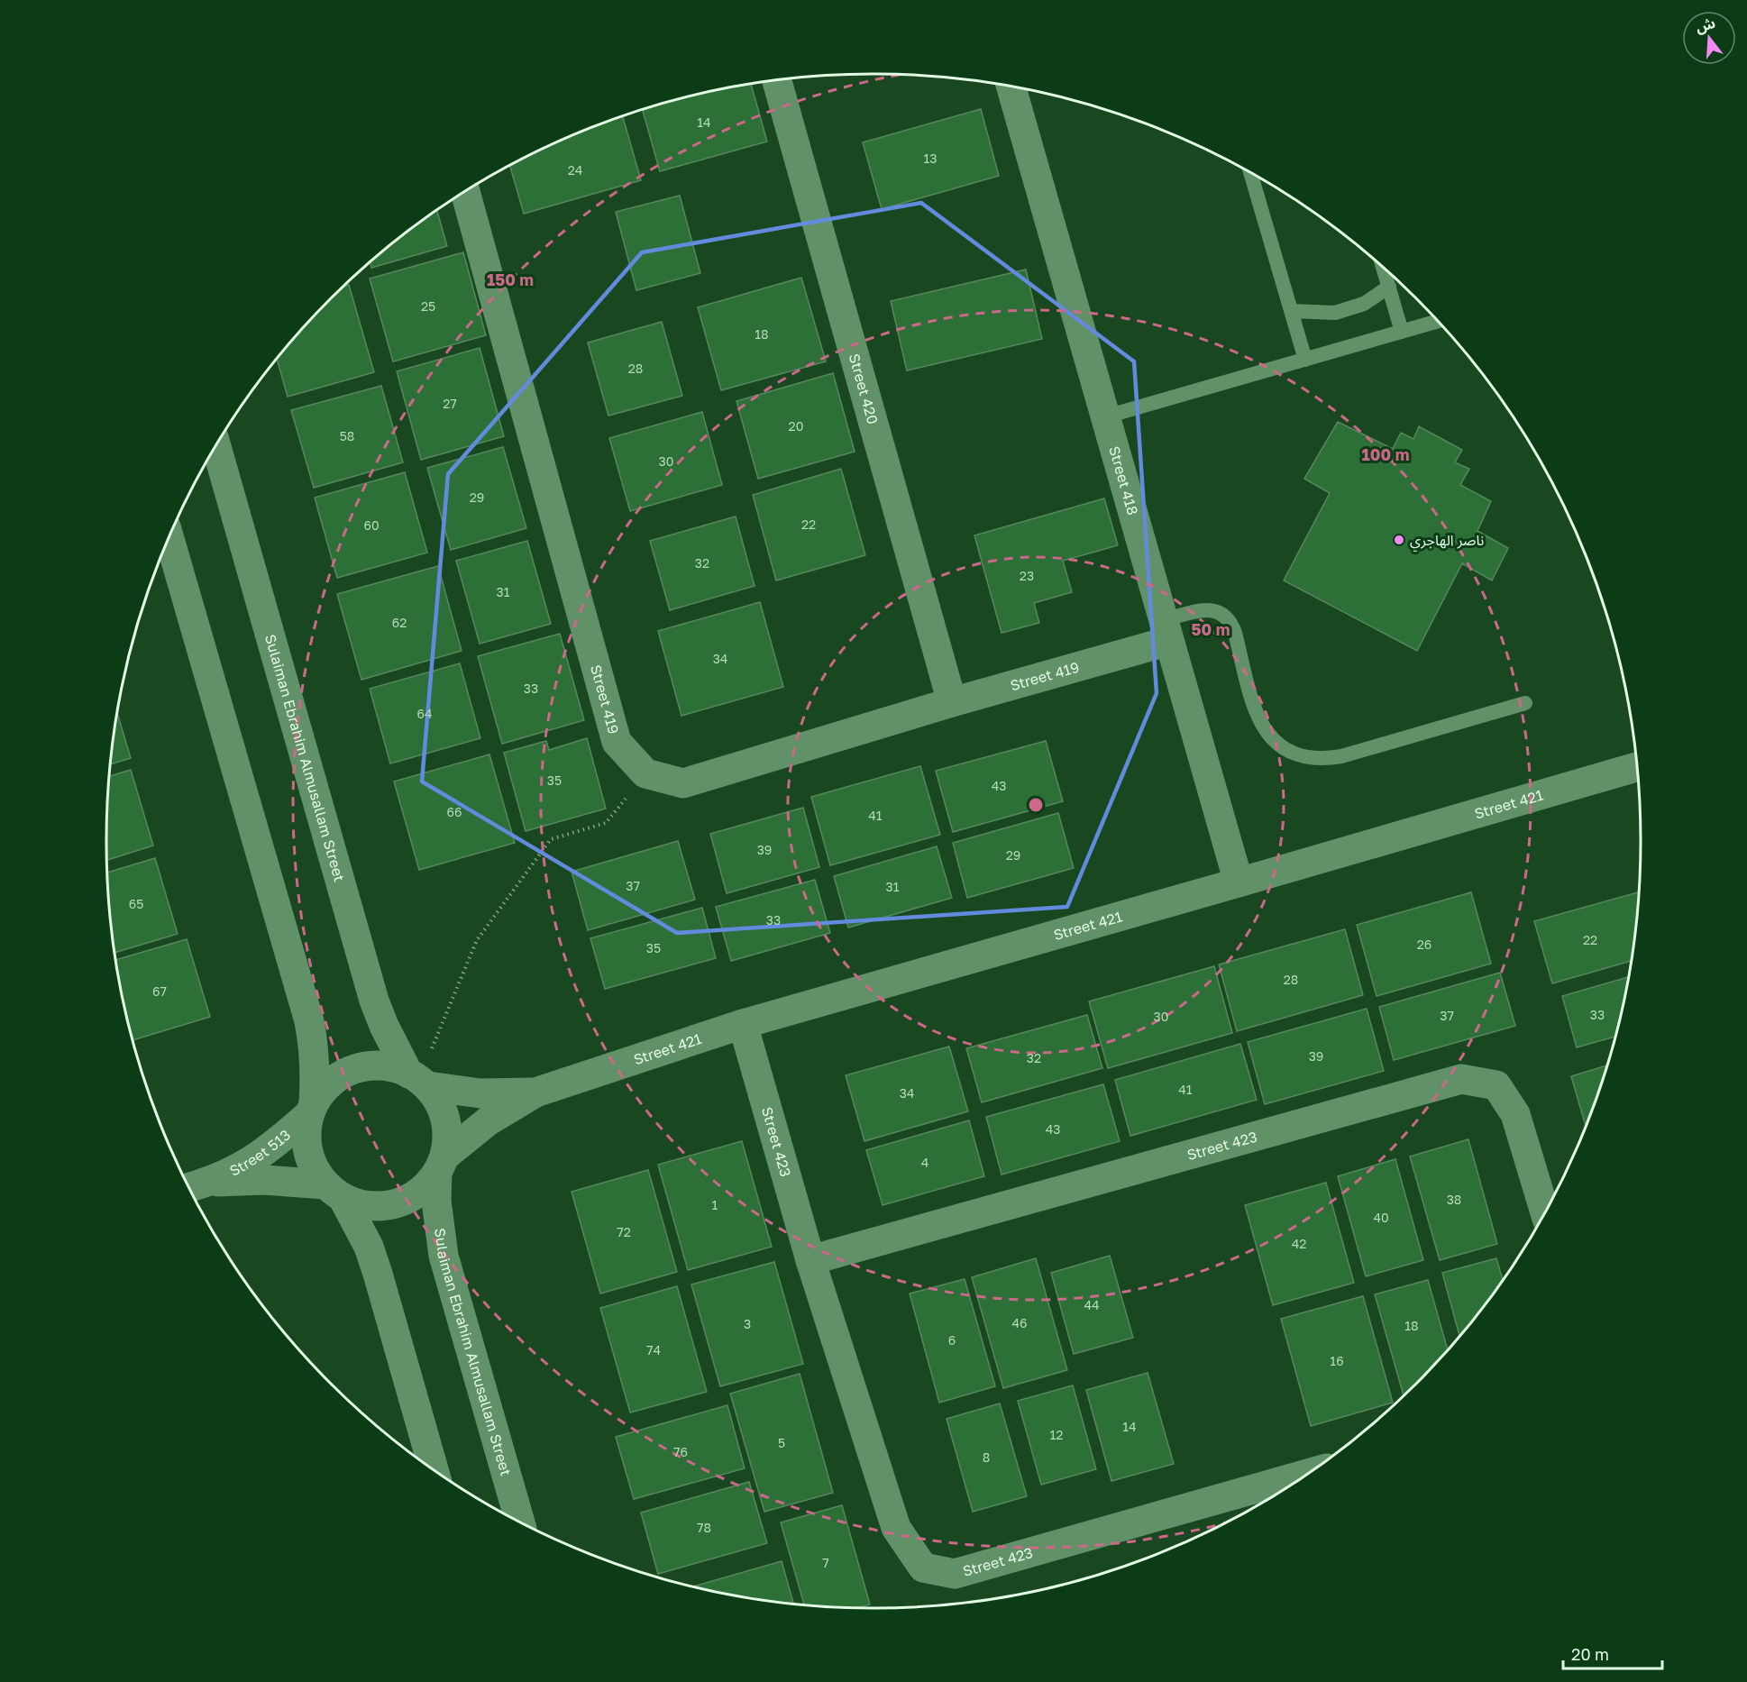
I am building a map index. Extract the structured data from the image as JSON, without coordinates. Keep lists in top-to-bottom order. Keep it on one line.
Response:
{"streets":{"street":["Street 420","Street 418","Street 419","Sulaiman Ebrahim Almusallam Street","Street 421","Street 423","Street 513"]},"crossings":[["Street 420","Street 419"],["Street 418","Street 419"],["Street 418","Street 421"],["Sulaiman Ebrahim Almusallam Street","Street 421"],["Sulaiman Ebrahim Almusallam Street","Street 513"],["Street 421","Street 423"],["Street 421","Street 513"]],"places":["ناصر الهاجري"],"house_numbers":["14","13","24","25","18","28","27","20","58","30","29","22","60","32","23","31","62","34","33","64","35","43","66","41","39","29","37","31","65","33","22","26","35","28","67","33","37","30","39","32","41","34","43","4","38","1","40","72","42","44","46","3","18","6","74","16","14","12","5","76","8","78","7"],"scale_bar":"20 m","north":"top","rings":["150 m","100 m","50 m"]}
